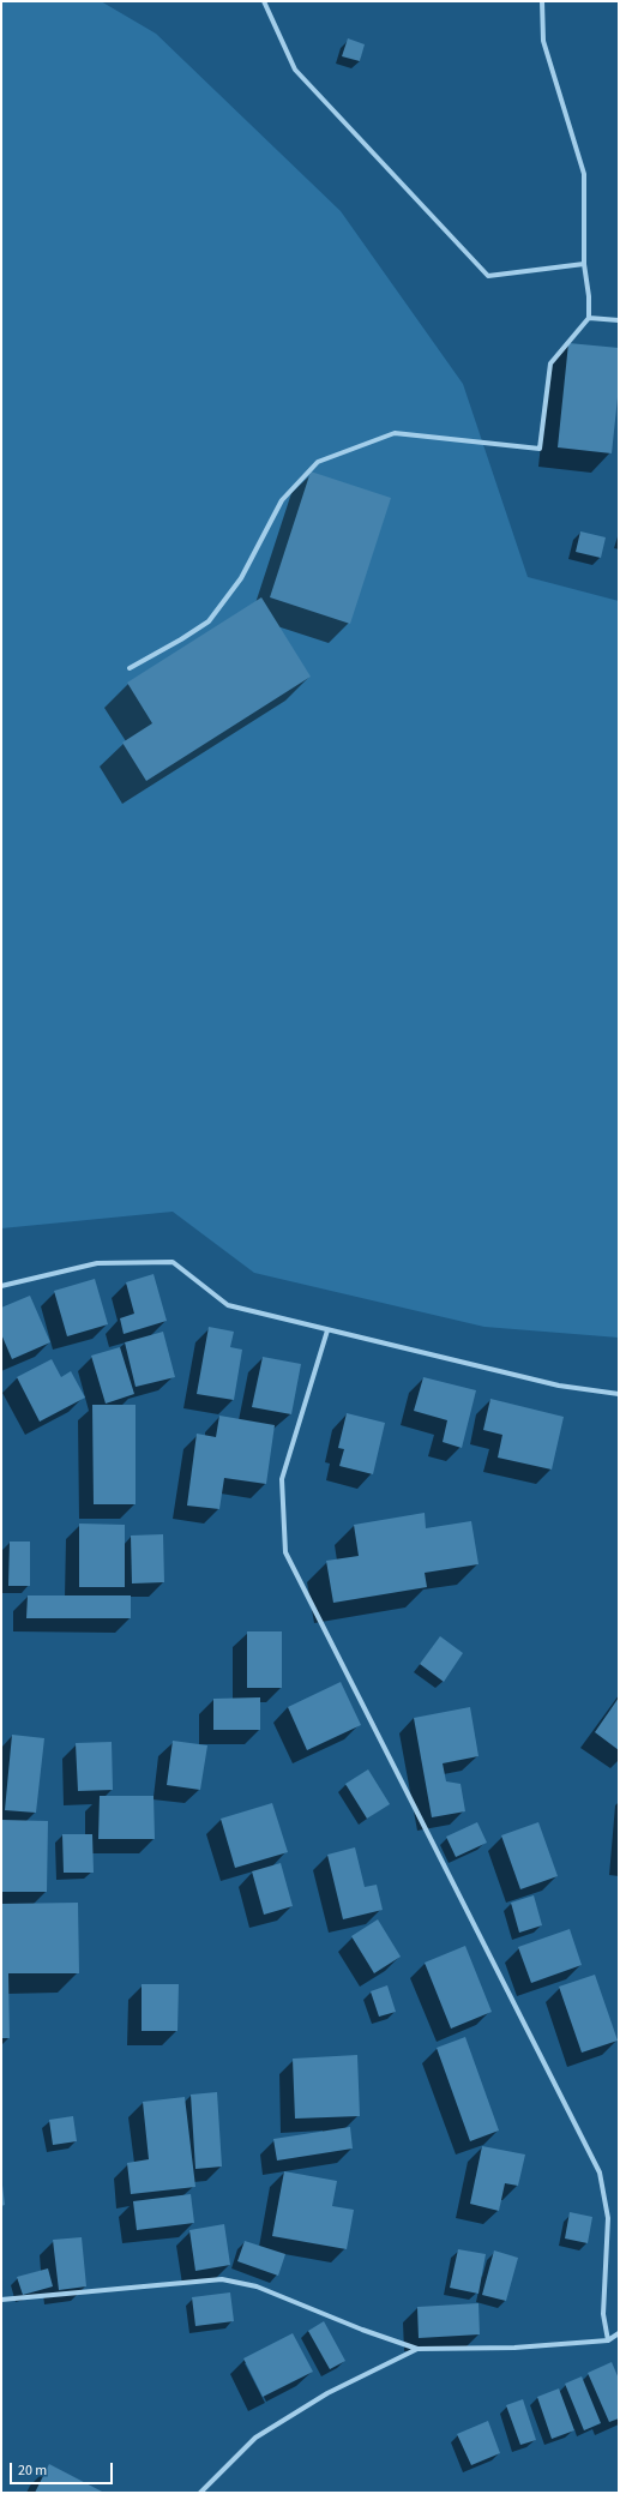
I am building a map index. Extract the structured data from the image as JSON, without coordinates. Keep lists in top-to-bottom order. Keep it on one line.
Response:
{"scale_bar":"20 m"}
